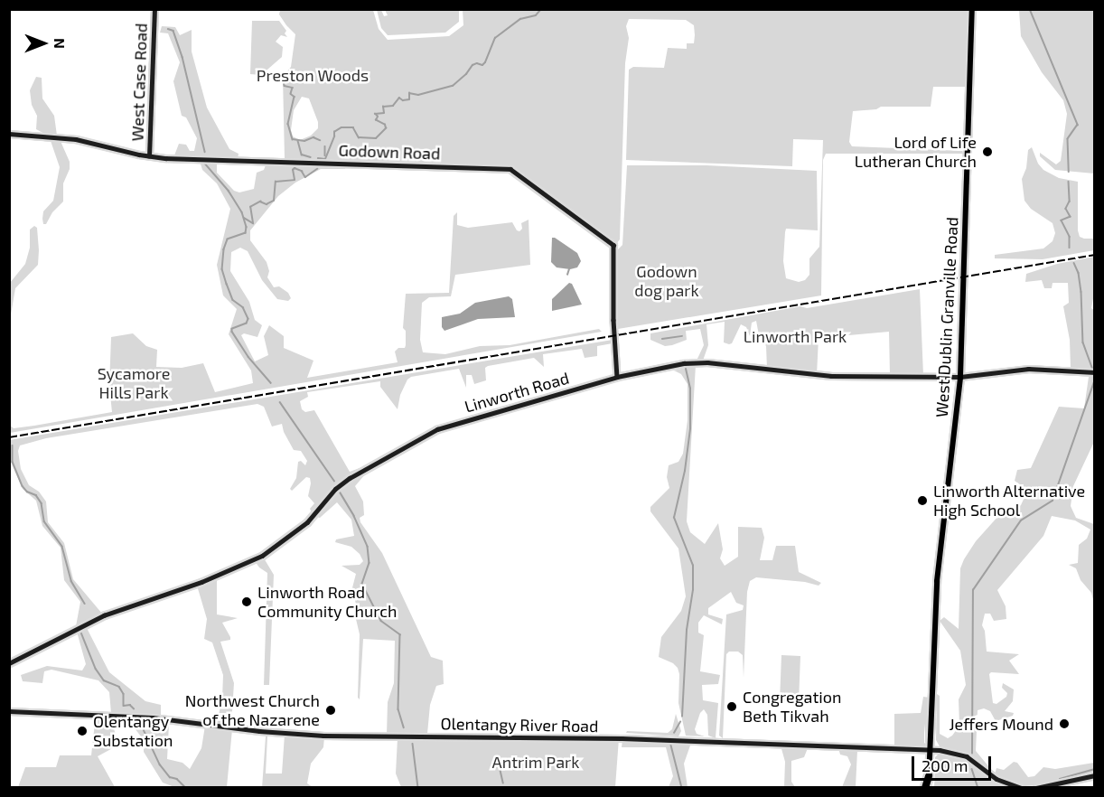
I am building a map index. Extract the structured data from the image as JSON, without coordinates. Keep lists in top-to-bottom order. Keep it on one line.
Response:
{"streets":{"main road":["West Case Road","Godown Road","West Dublin Granville Road","Linworth Road","Olentangy River Road"]},"crossings":[["West Case Road","Godown Road"],["Godown Road","Linworth Road"],["West Dublin Granville Road","Linworth Road"],["West Dublin Granville Road","Olentangy River Road"]],"parks":["Preston Woods","Godown dog park","Linworth Park","Sycamore Hills Park","Antrim Park"],"places":["Lord of Life Lutheran Church","Linworth Alternative High School","Linworth Road Community Church","Congregation Beth Tikvah","Northwest Church of the Nazarene","Jeffers Mound","Olentangy Substation"],"scale_bar":"200 m","north":"right"}
